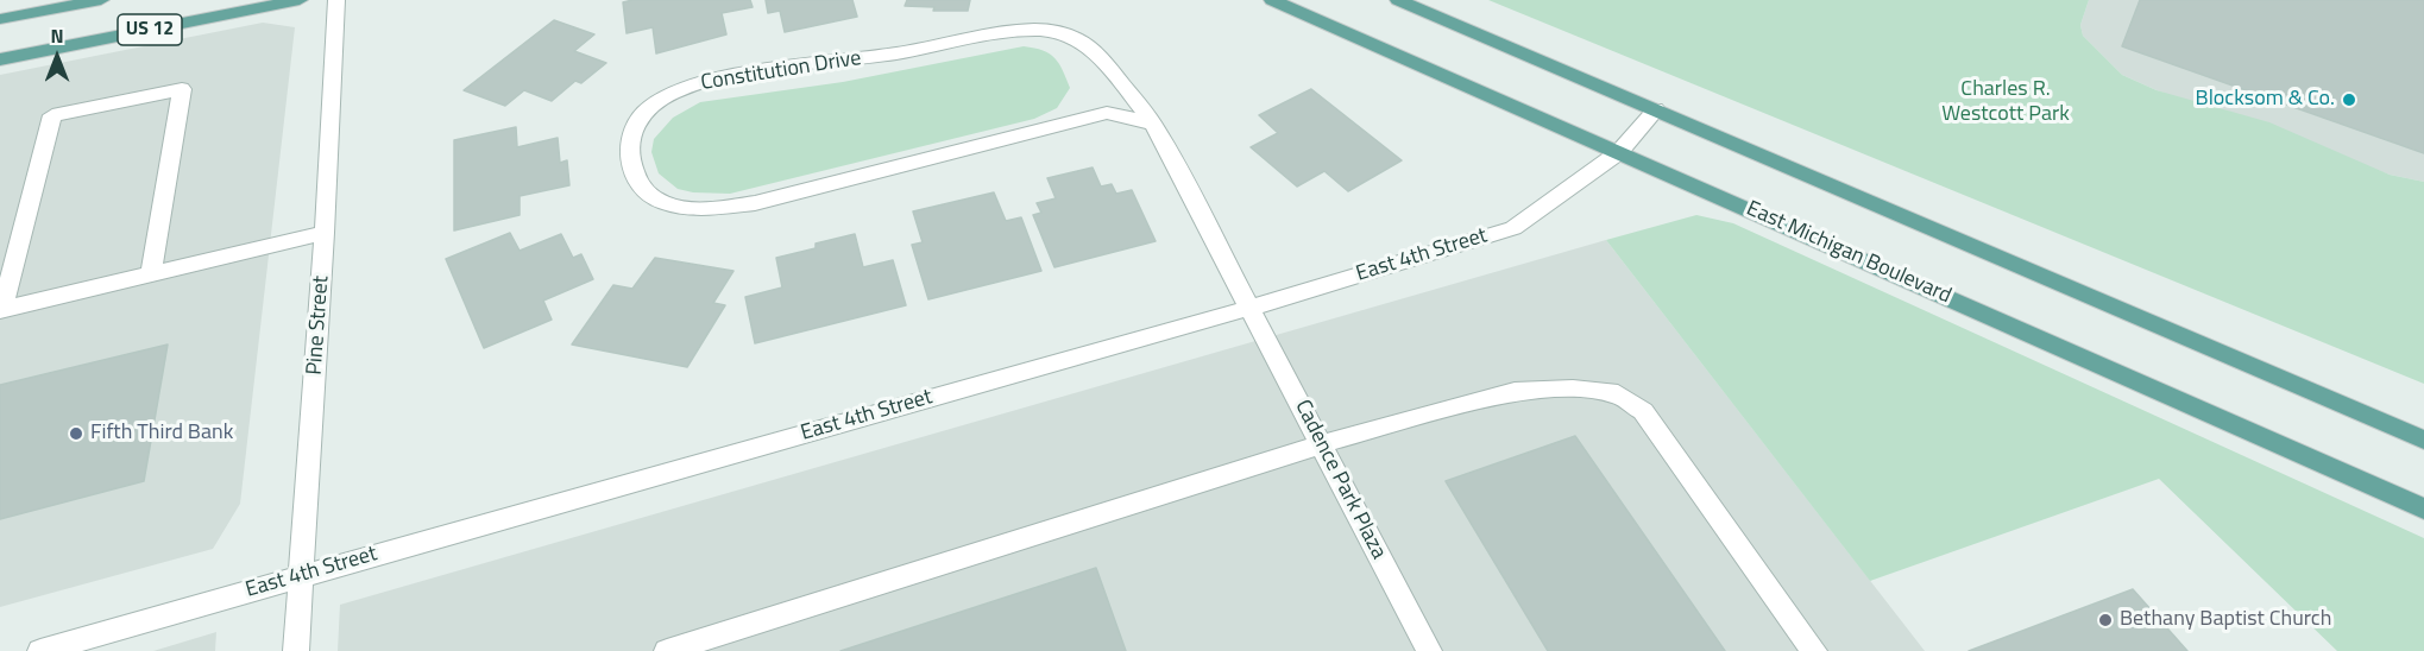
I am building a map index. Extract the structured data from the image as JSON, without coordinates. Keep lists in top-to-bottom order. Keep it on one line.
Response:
{"streets":{"main road":["US 12","East Michigan Boulevard"],"street":["Constitution Drive","East 4th Street","Pine Street","Cadence Park Plaza"]},"crossings":[["Constitution Drive","East 4th Street"],["Constitution Drive","Cadence Park Plaza"],["East Michigan Boulevard","East 4th Street"],["East 4th Street","Pine Street"],["East 4th Street","Cadence Park Plaza"]],"parks":["Charles R. Westcott Park"],"places":["Blocksom & Co.","Fifth Third Bank","Bethany Baptist Church"],"north":"top"}
